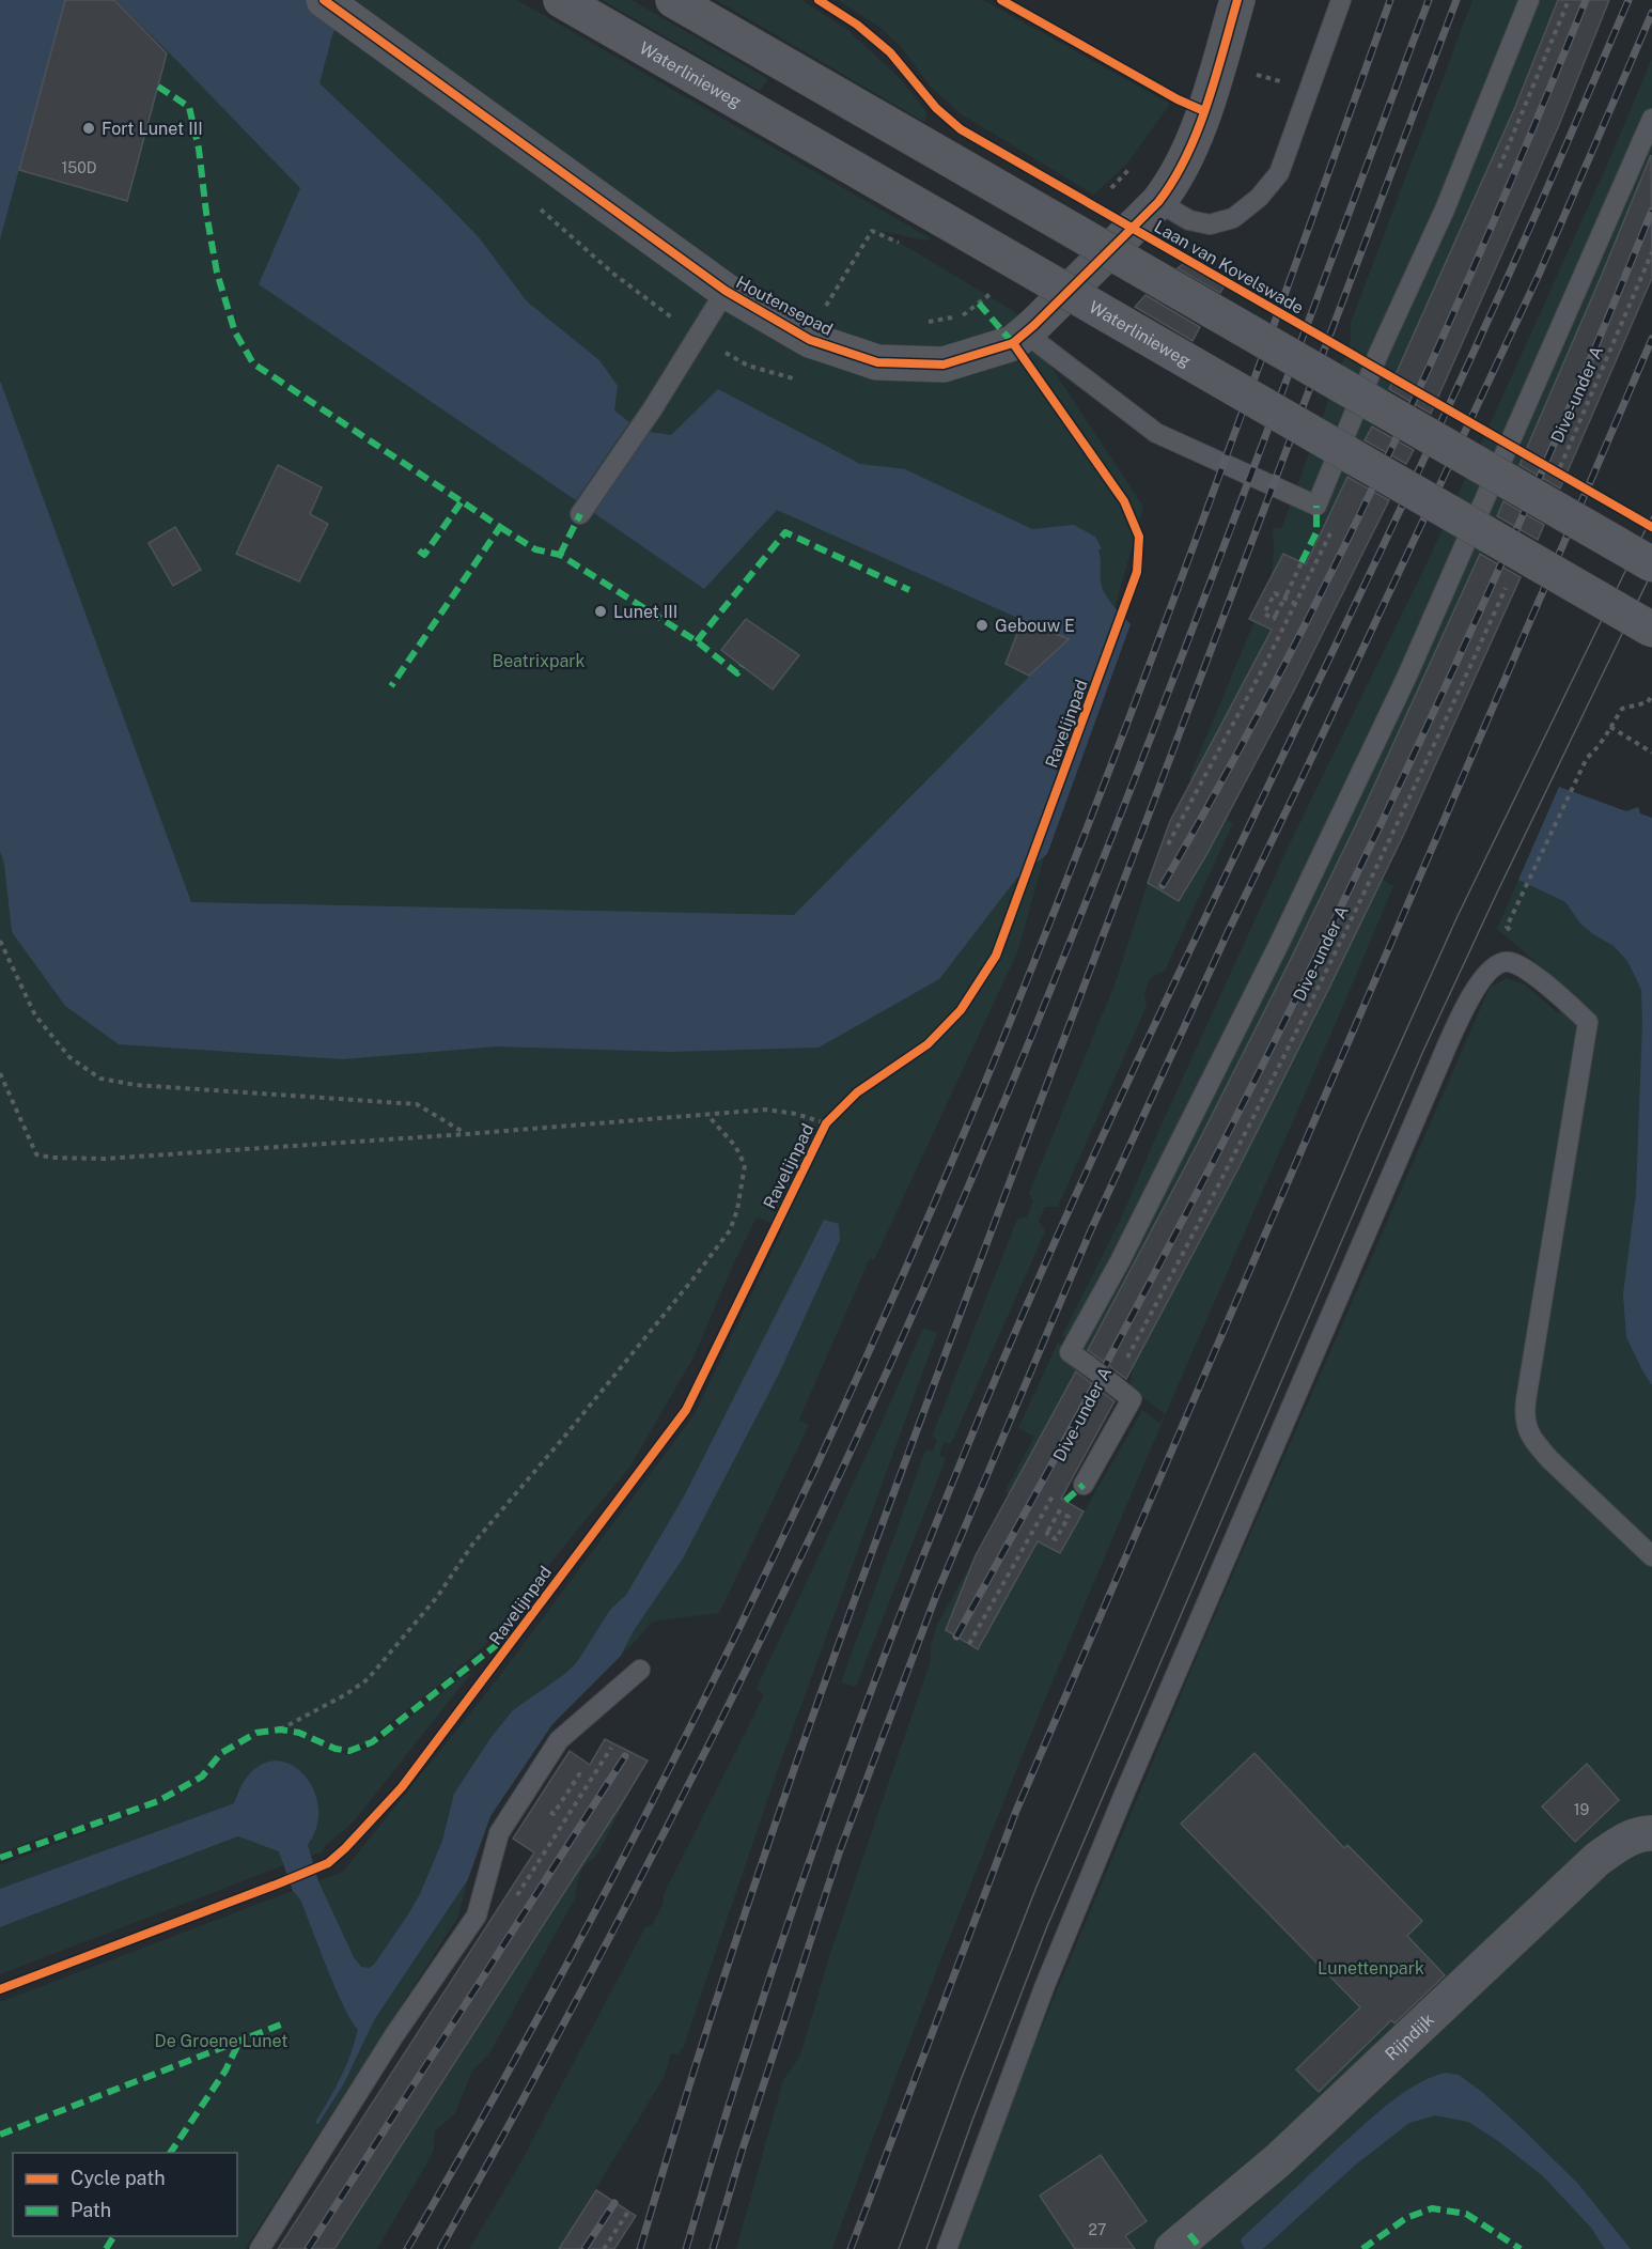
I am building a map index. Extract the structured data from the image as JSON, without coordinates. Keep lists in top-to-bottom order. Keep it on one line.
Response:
{"streets":{"main road":["Waterlinieweg"],"street":["Houtensepad","Rijndijk"],"path":["Dive-under A"],"cycle path":["Laan van Kovelswade","Ravelijnpad"]},"parks":["Beatrixpark","Lunettenpark","De Groene Lunet"],"places":["Fort Lunet III","Lunet III","Gebouw E"],"house_numbers":["150D","19","27"],"legend":["Cycle path","Path"]}
